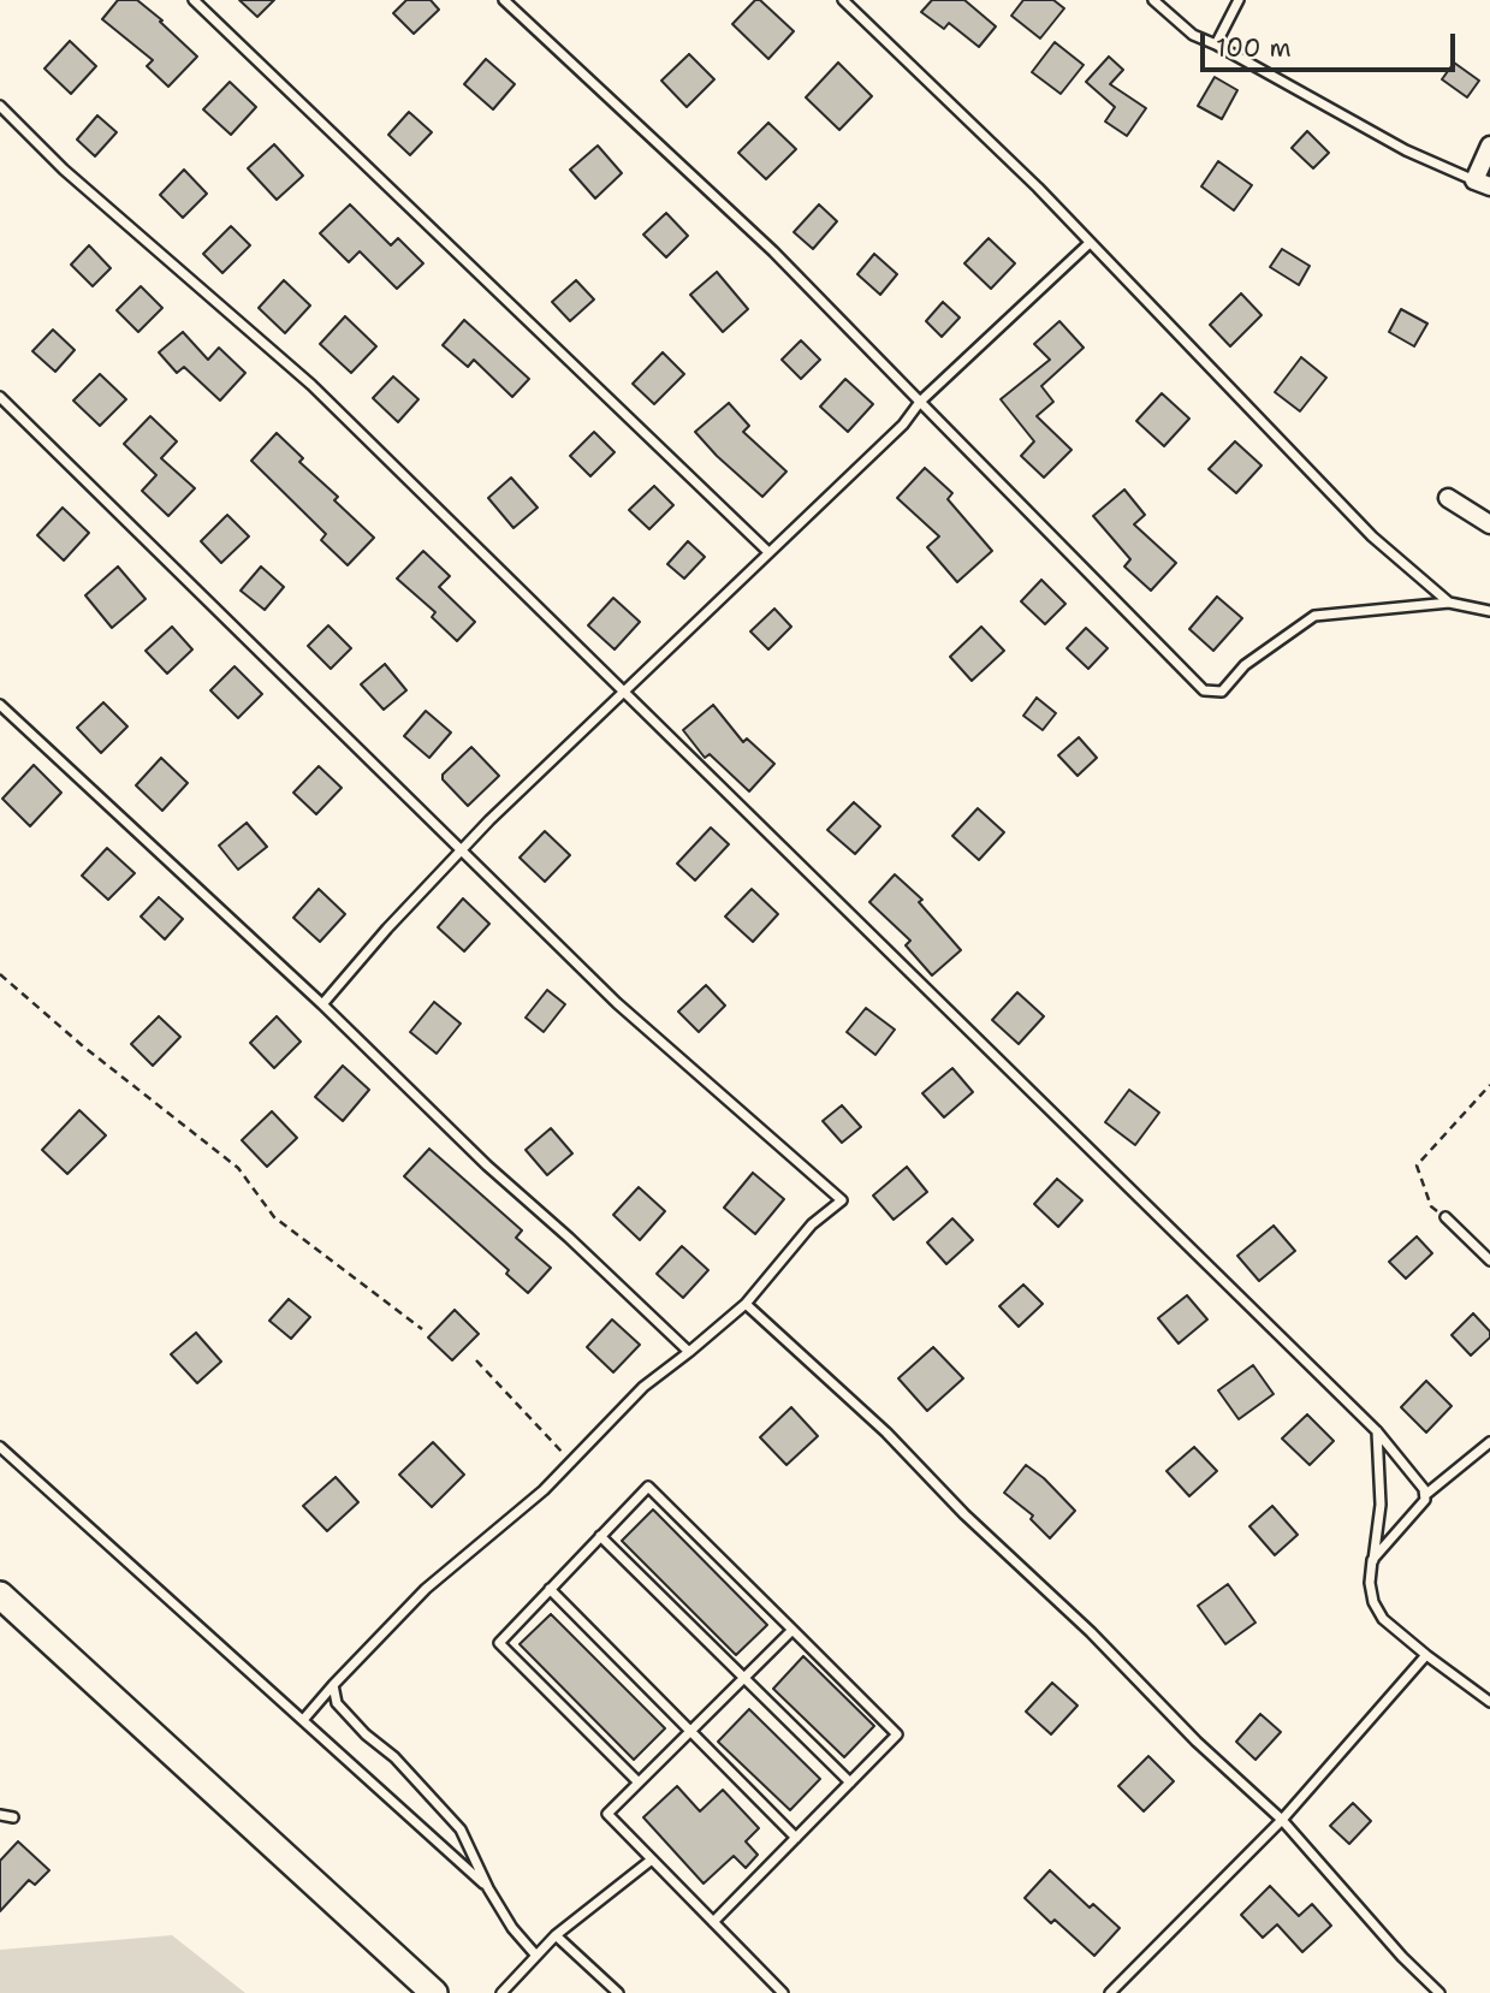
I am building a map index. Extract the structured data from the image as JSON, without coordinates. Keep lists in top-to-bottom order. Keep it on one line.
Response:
{"scale_bar":"100 m"}
